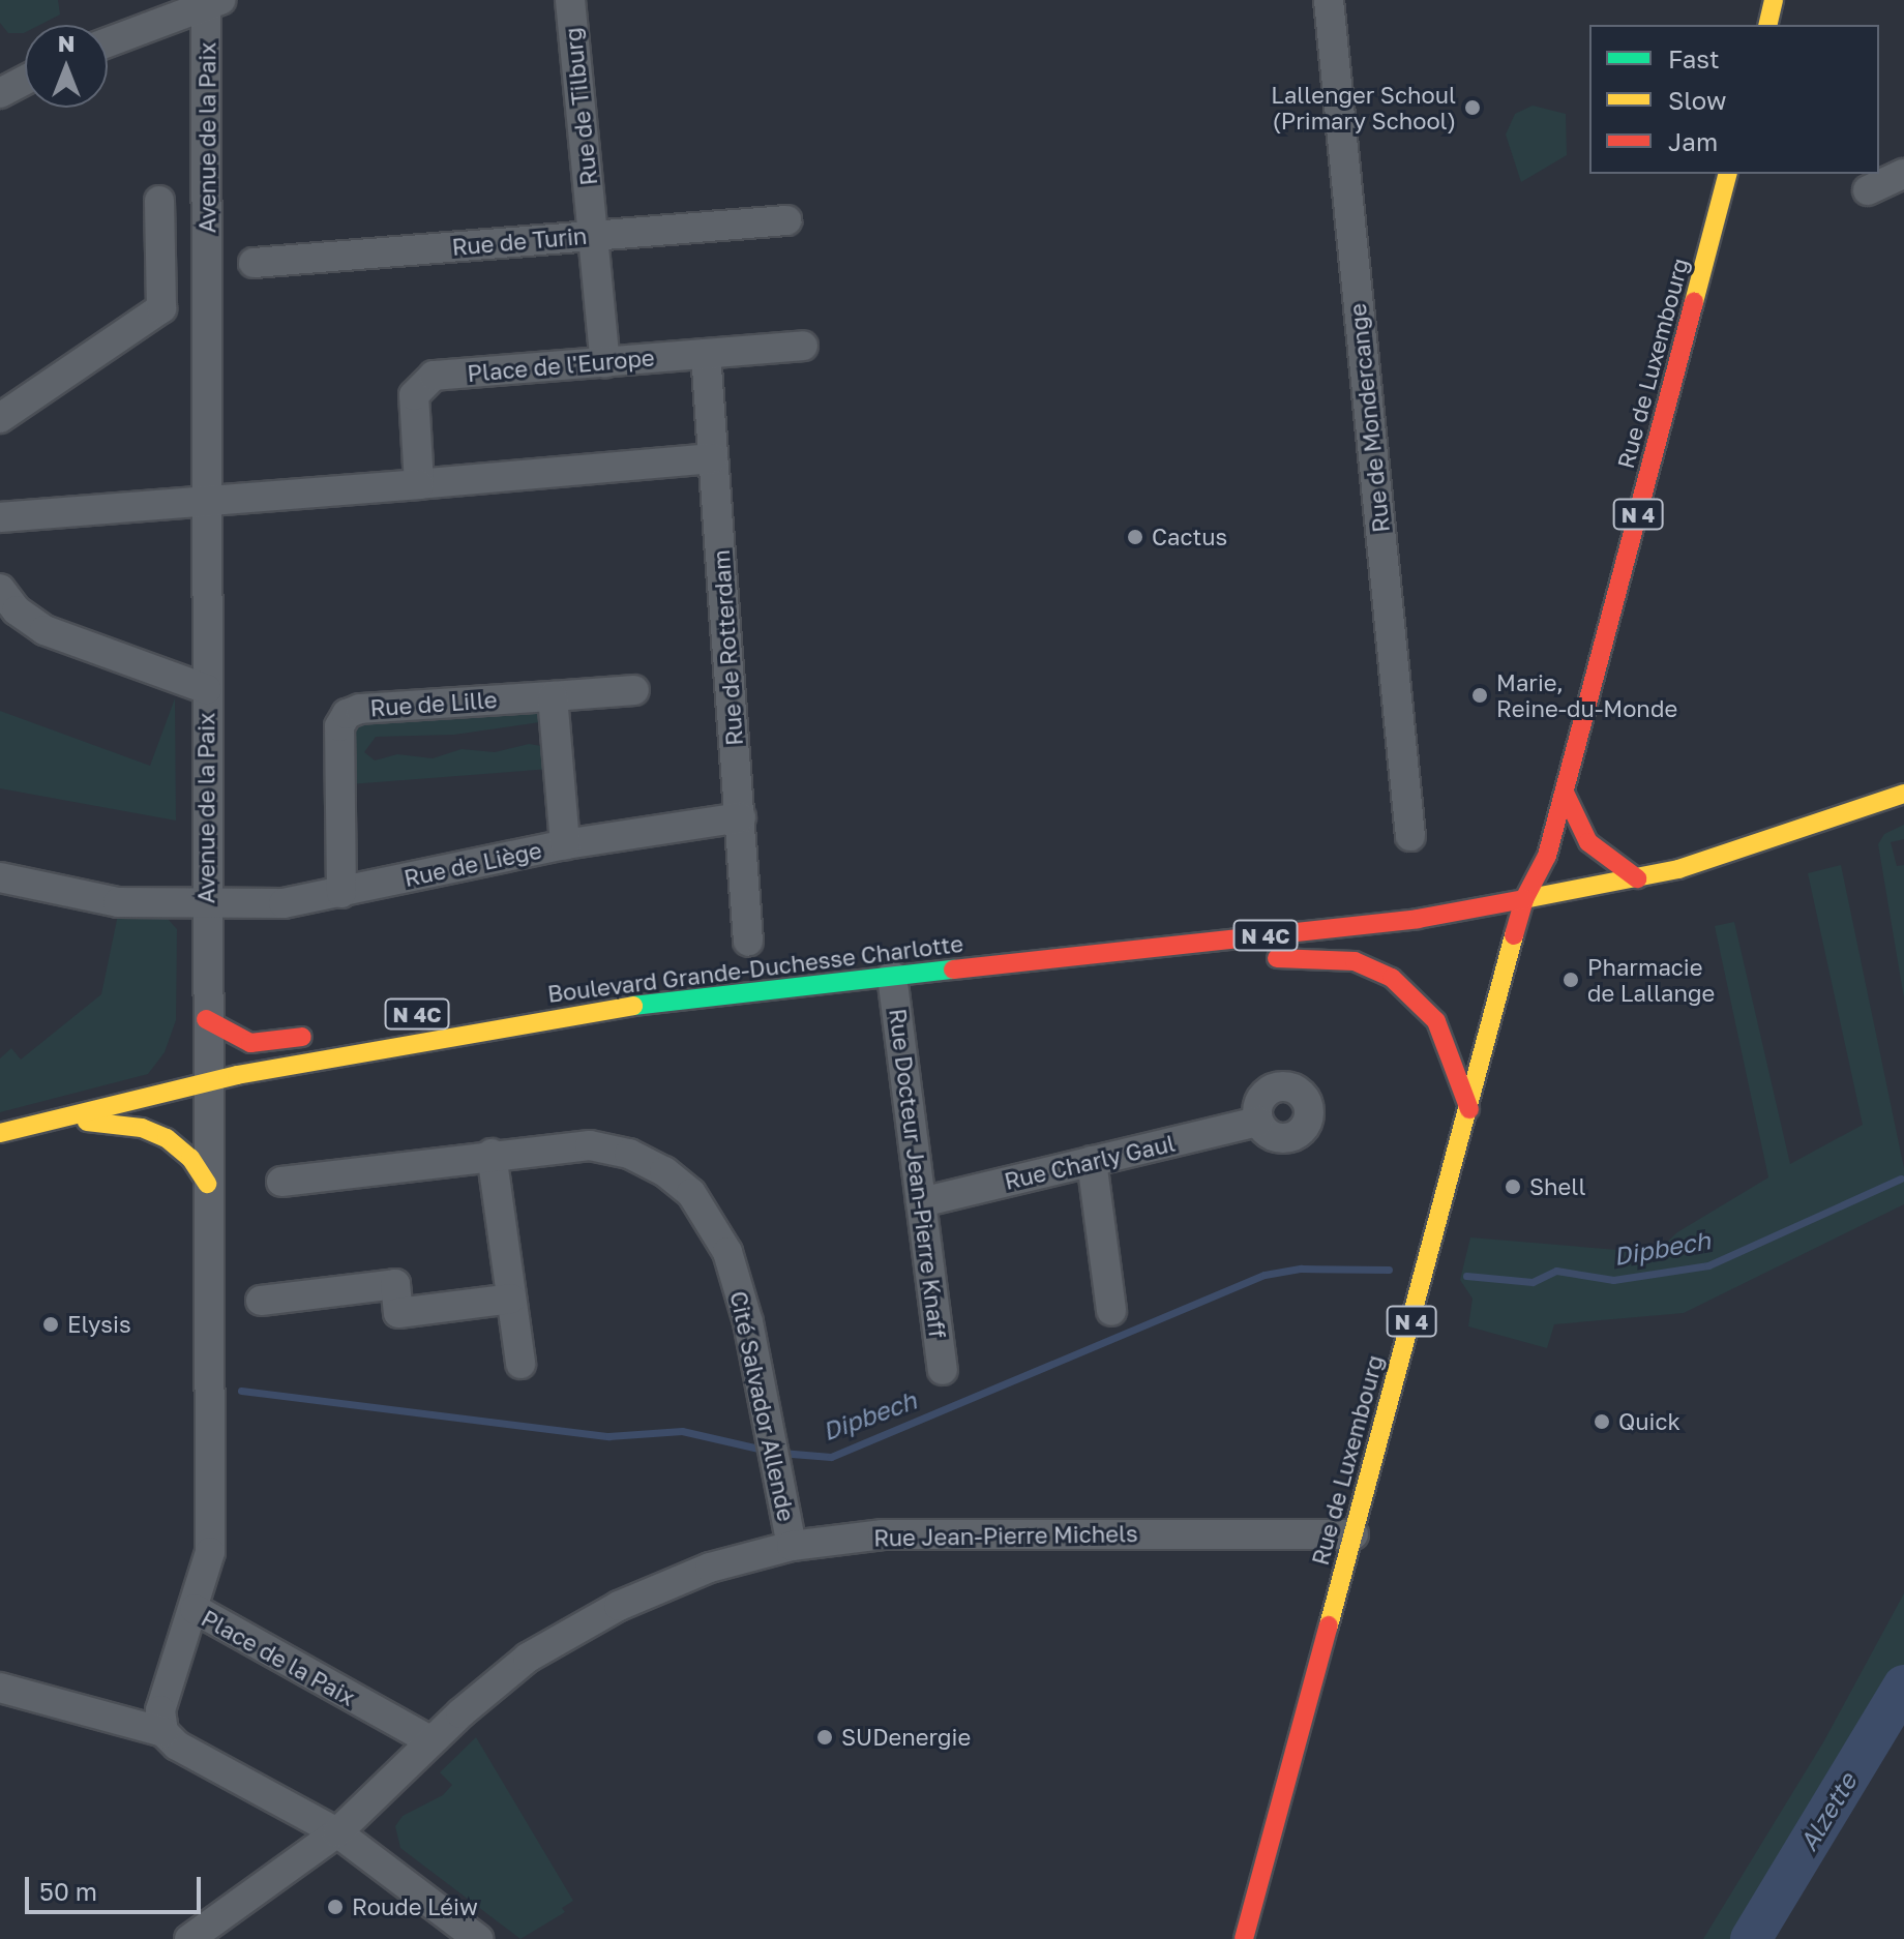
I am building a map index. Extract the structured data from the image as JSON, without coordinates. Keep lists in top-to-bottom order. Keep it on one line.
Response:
{"streets":{"main road":["Rue de Luxembourg","N 4","N 4C","Boulevard Grande-Duchesse Charlotte"],"street":["Rue de Tilburg","Avenue de la Paix","Rue de Turin","Place de l'Europe","Rue de Mondercange","Rue de Rotterdam","Rue de Lille","Rue de Liège","Rue Charly Gaul","Rue Docteur Jean-Pierre Knaff","Cité Salvador Allende","Rue Jean-Pierre Michels","Place de la Paix"]},"crossings":[["Rue de Tilburg","Rue de Turin"],["Rue de Tilburg","Place de l'Europe"],["Avenue de la Paix","Rue de Liège"],["Avenue de la Paix","Boulevard Grande-Duchesse Charlotte"],["Avenue de la Paix","Place de la Paix"],["Rue de Luxembourg","Boulevard Grande-Duchesse Charlotte"],["Rue de Luxembourg","Rue Jean-Pierre Michels"],["Place de l'Europe","Rue de Rotterdam"],["Rue de Rotterdam","Rue de Liège"],["Rue de Lille","Rue de Liège"],["N 4C","Boulevard Grande-Duchesse Charlotte"],["Boulevard Grande-Duchesse Charlotte","Rue Docteur Jean-Pierre Knaff"],["Rue Charly Gaul","Rue Docteur Jean-Pierre Knaff"],["Cité Salvador Allende","Rue Jean-Pierre Michels"],["Rue Jean-Pierre Michels","Place de la Paix"]],"water":["Dipbech","Alzette"],"places":["Lallenger Schoul (Primary School)","Cactus","Marie, Reine-du-Monde","Pharmacie de Lallange","Shell","Elysis","Quick","SUDenergie","Roude Léiw"],"legend":["Fast","Slow","Jam"],"scale_bar":"50 m","north":"top"}
